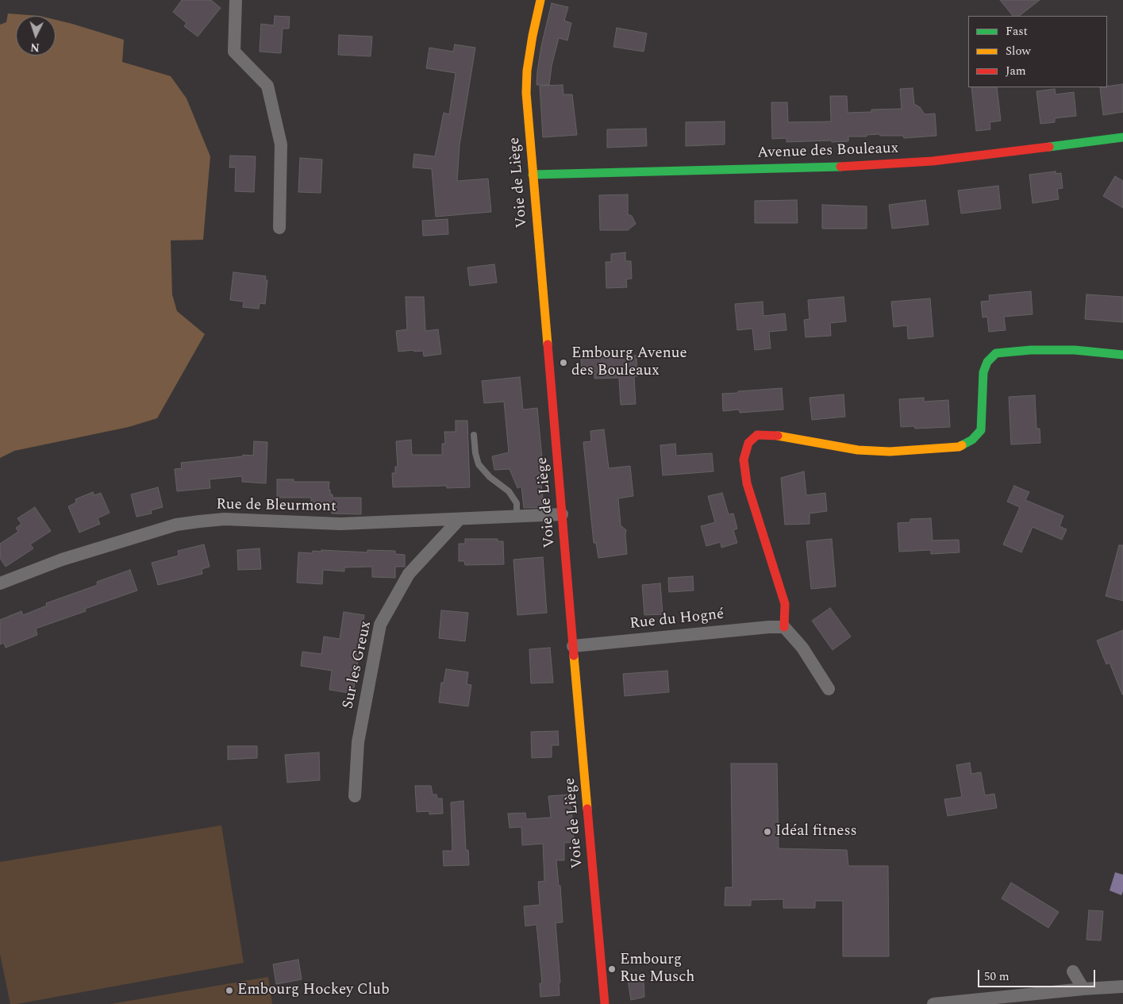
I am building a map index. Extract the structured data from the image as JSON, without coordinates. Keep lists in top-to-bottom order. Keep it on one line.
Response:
{"streets":{"street":["Avenue des Bouleaux","Voie de Liège","Rue de Bleurmont","Rue du Hogné","Sur les Greux"]},"crossings":[["Avenue des Bouleaux","Voie de Liège"],["Voie de Liège","Rue de Bleurmont"],["Voie de Liège","Rue du Hogné"],["Rue de Bleurmont","Sur les Greux"]],"places":["Embourg Avenue des Bouleaux","Idéal fitness","Embourg Rue Musch","Embourg Hockey Club"],"legend":["Fast","Slow","Jam"],"scale_bar":"50 m","north":"bottom"}
